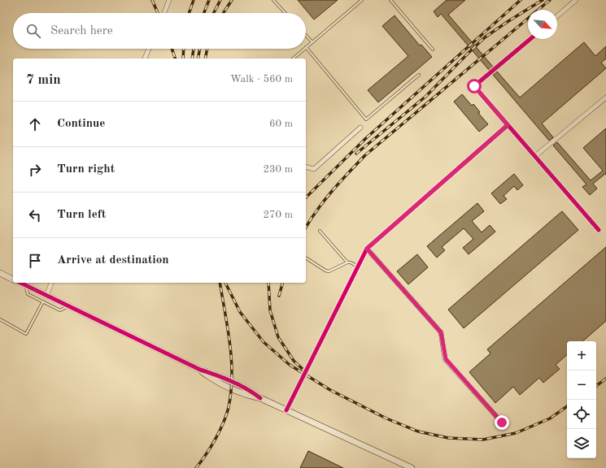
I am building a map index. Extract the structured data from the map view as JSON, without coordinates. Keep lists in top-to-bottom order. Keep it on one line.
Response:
{"north":"bottom right","page":{"search":"Search here","heading":["7 min","Walk · 560 m"],"list":[["Continue","60 m"],["Turn right","230 m"],["Turn left","270 m"],"Arrive at destination"],"map_buttons":["+","−"]}}
